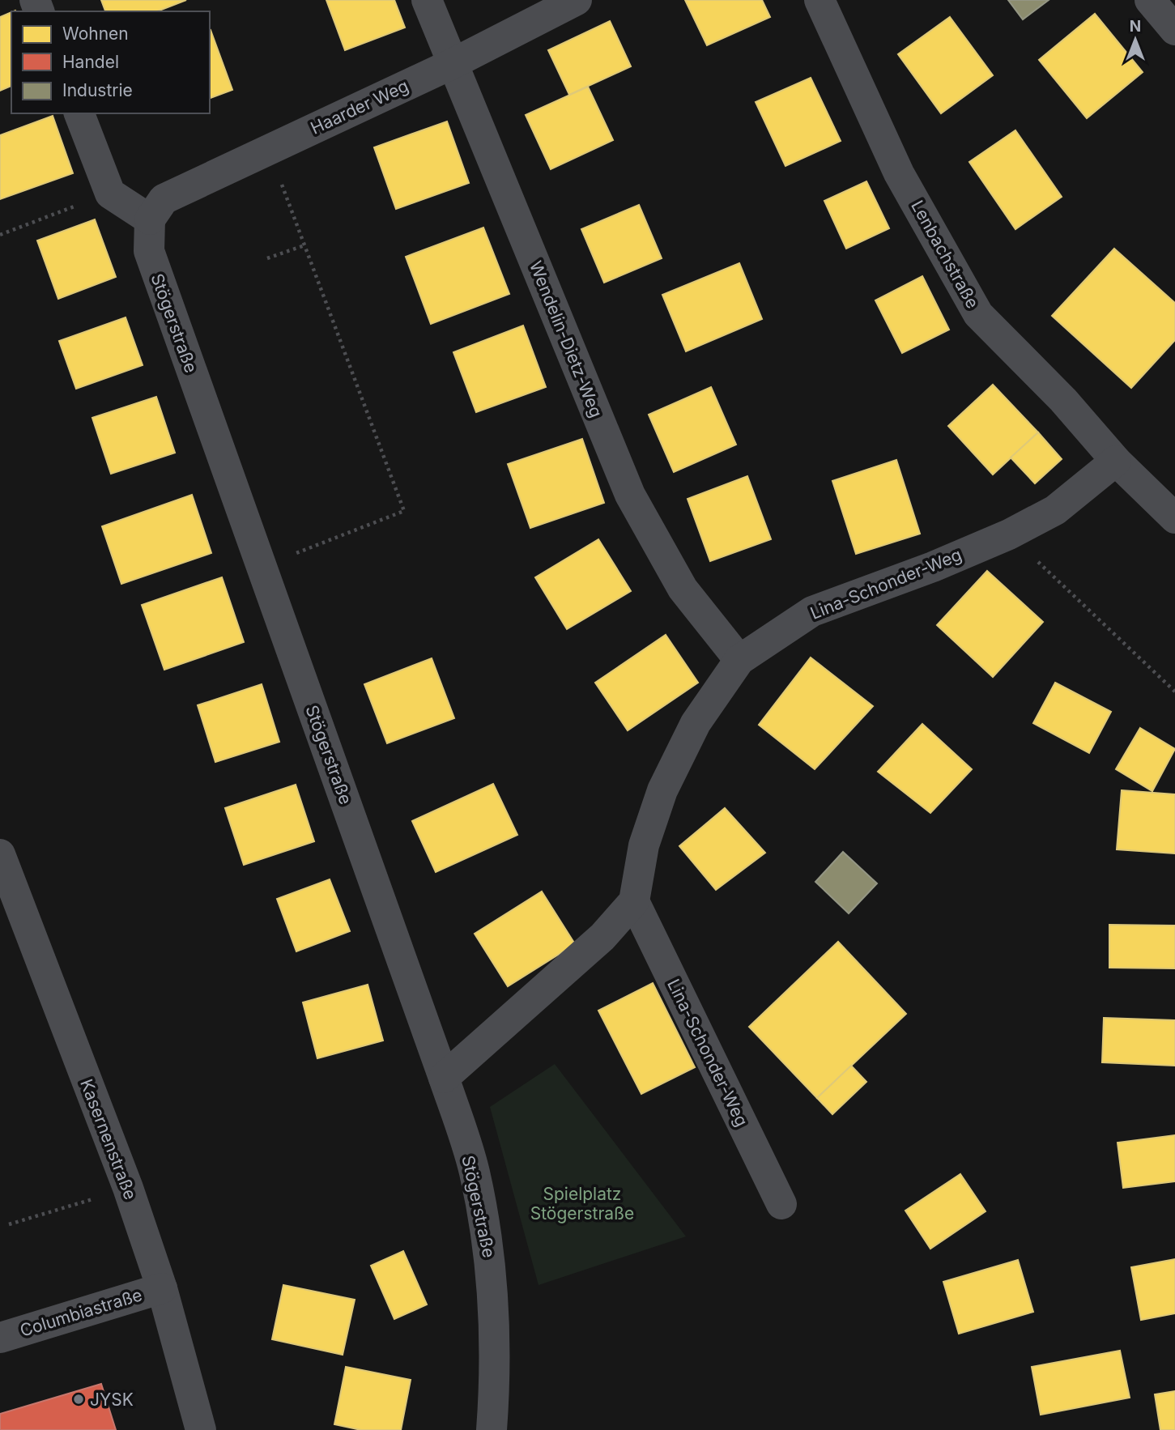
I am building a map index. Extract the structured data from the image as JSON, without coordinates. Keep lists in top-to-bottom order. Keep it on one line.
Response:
{"streets":{"street":["Haarder Weg","Lenbachstraße","Stögerstraße","Wendelin-Dietz-Weg","Lina-Schonder-Weg","Kasernenstraße","Columbiastraße"]},"crossings":[["Haarder Weg","Stögerstraße"],["Haarder Weg","Wendelin-Dietz-Weg"],["Lenbachstraße","Lina-Schonder-Weg"],["Wendelin-Dietz-Weg","Lina-Schonder-Weg"],["Kasernenstraße","Columbiastraße"]],"parks":["Spielplatz Stögerstraße"],"places":["JYSK"],"legend":["Wohnen","Handel","Industrie"],"north":"top"}
